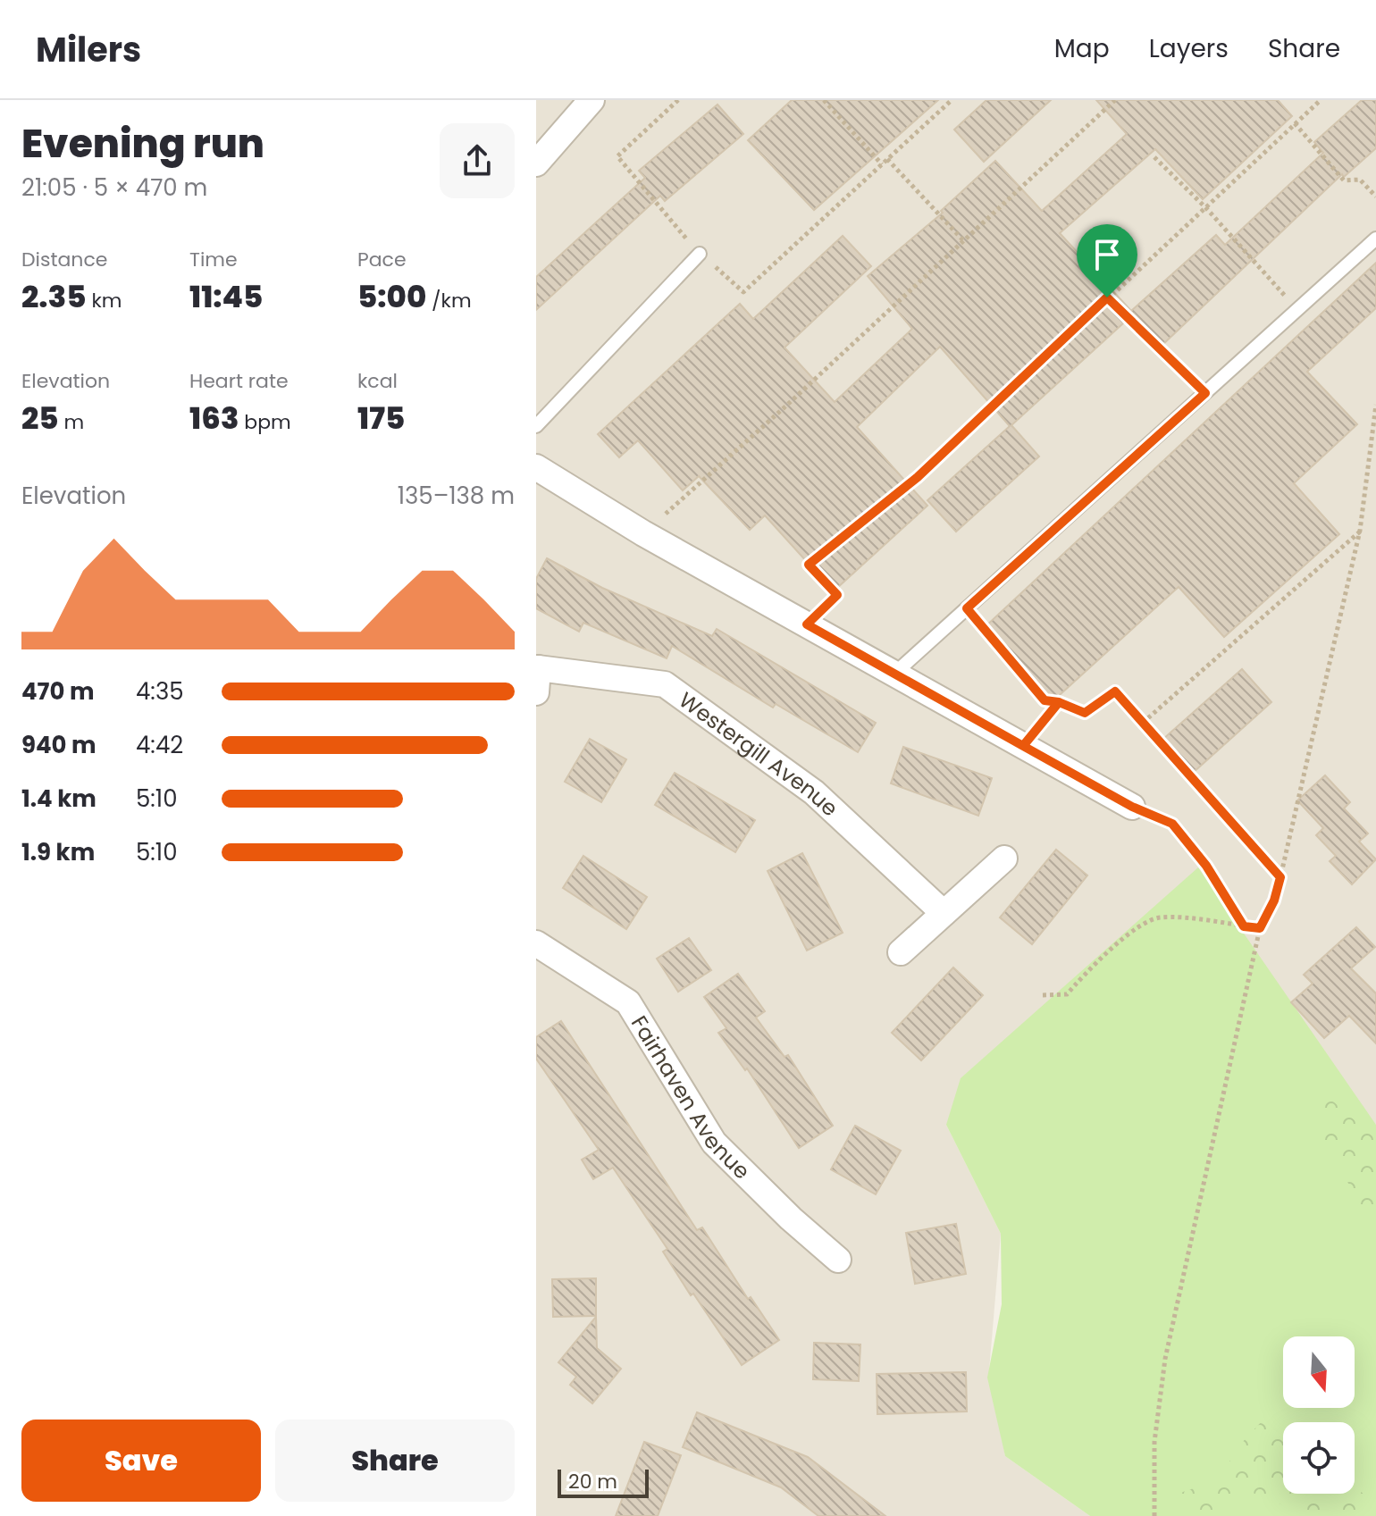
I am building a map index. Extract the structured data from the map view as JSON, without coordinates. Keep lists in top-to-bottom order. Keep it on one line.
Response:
{"streets":{"street":["Westergill Avenue","Fairhaven Avenue"]},"scale_bar":"20 m","north":"bottom","page":{"header":"Milers","nav":["Map","Layers","Share"],"heading":["Evening run","21:05 · 5 × 470 m"],"stats":[["Distance","2.35 km"],["Time","11:45"],["Pace","5:00 /km"],["Elevation","25 m"],["Heart rate","163 bpm"],["kcal","175"]],"chart":["Elevation","135–138 m"],"list":[{"name":"470 m","note":"4:35"},{"name":"940 m","note":"4:42"},{"name":"1.4 km","note":"5:10"},{"name":"1.9 km","note":"5:10"}],"buttons":["Save","Share"],"scale":"20 m"}}
